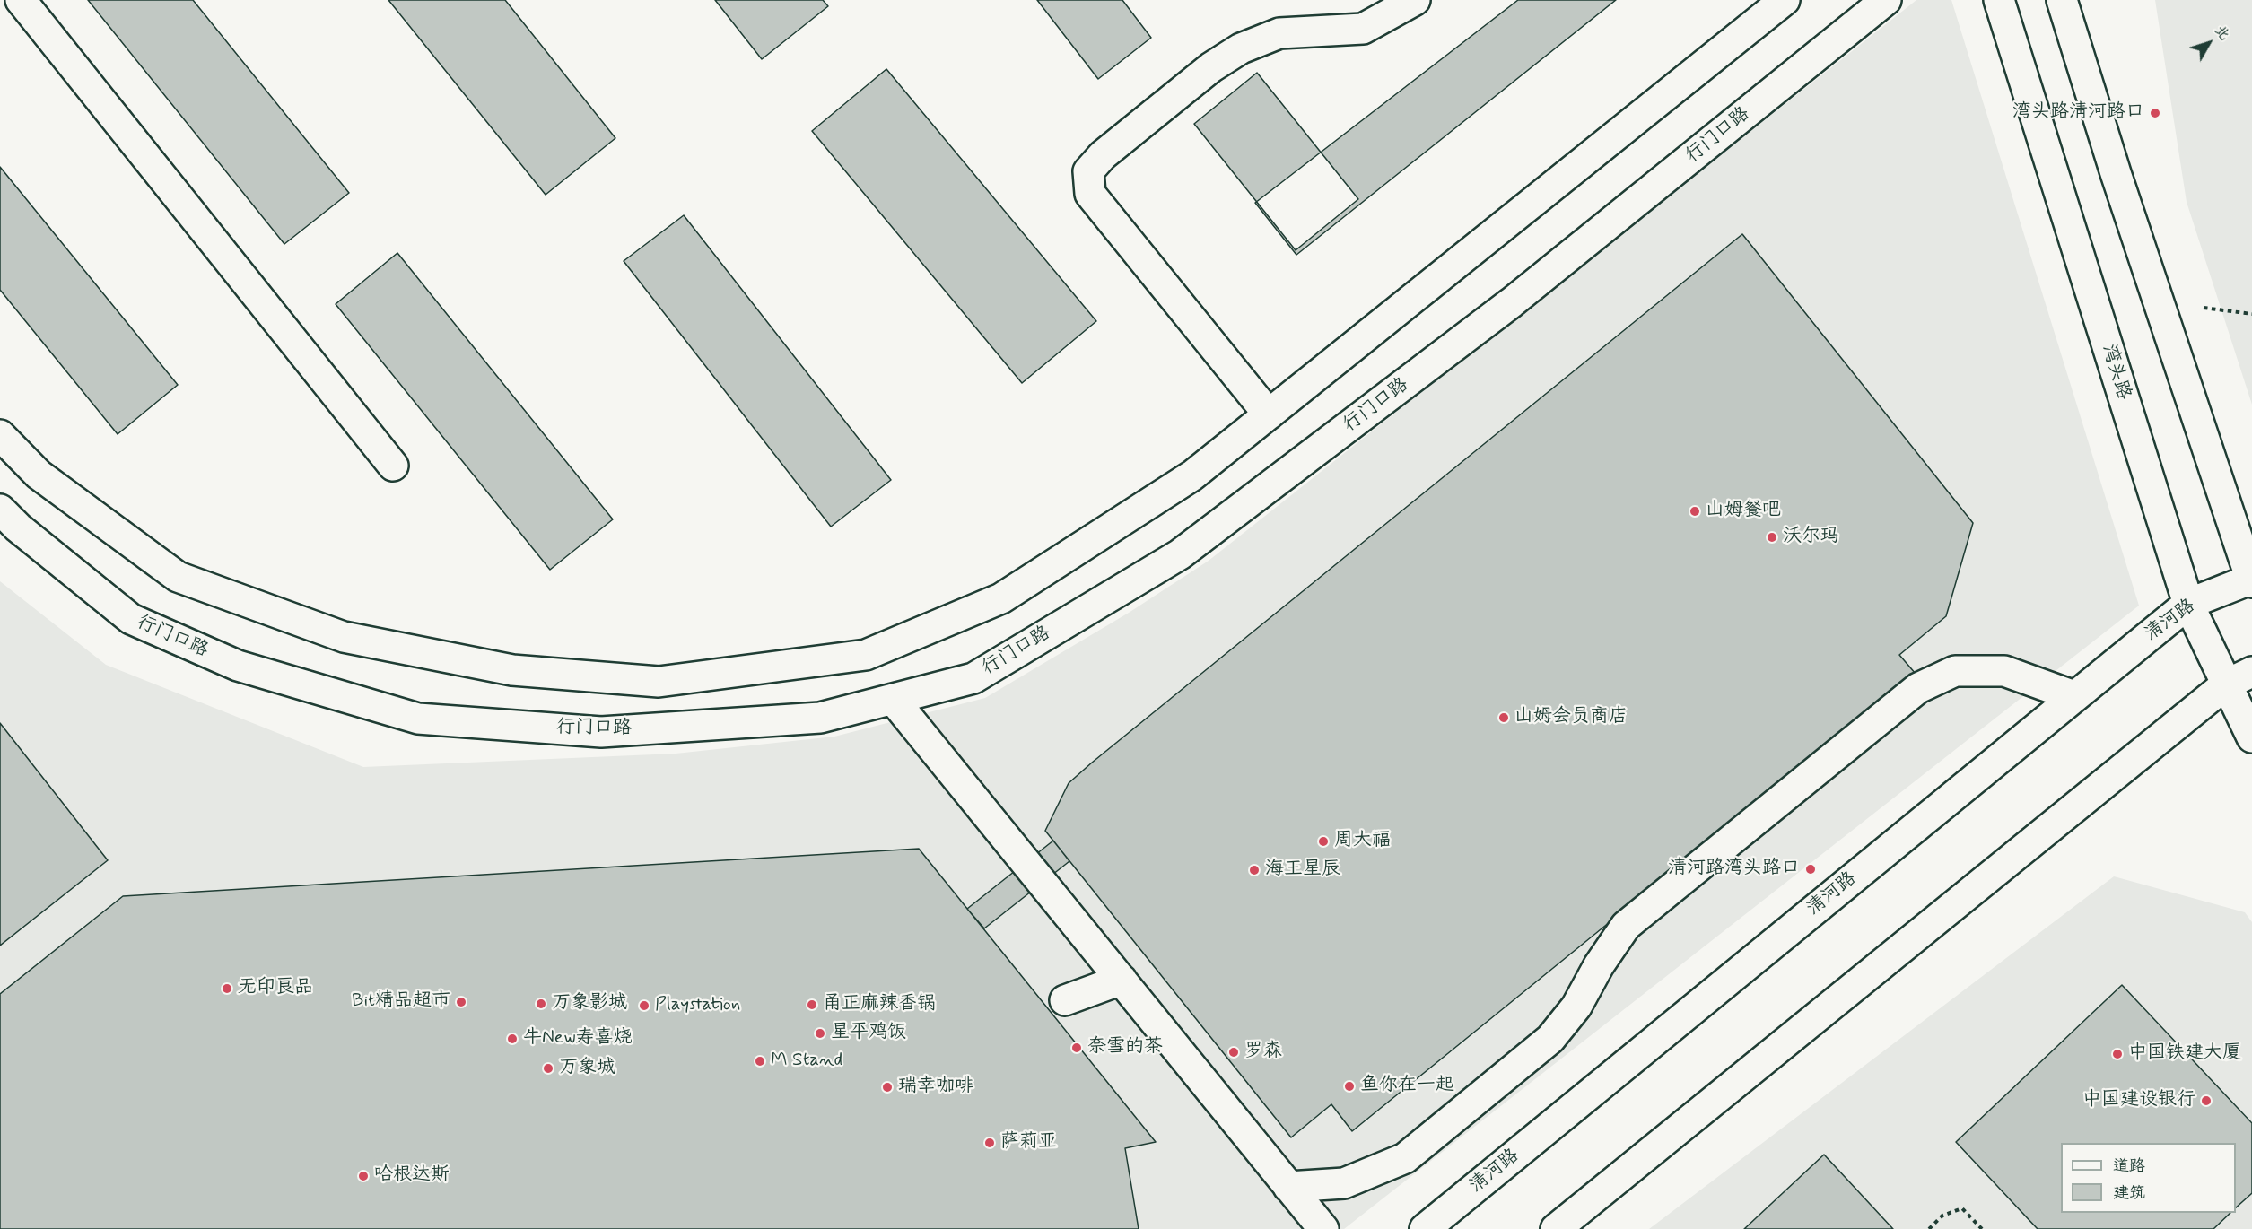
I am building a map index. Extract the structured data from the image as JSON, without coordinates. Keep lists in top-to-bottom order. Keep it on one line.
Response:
{"streets":{"street":["行门口路","湾头路","清河路"]},"crossings":[["湾头路","清河路"]],"places":["湾头路清河路口","山姆餐吧","沃尔玛","山姆会员商店","周大福","清河路湾头路口","海王星辰","无印良品","Bit精品超市","万象影城","甬正麻辣香锅","Playstation","星平鸡饭","牛New寿喜烧","奈雪的茶","罗森","中国铁建大厦","M Stand","万象城","鱼你在一起","瑞幸咖啡","中国建设银行","萨莉亚","哈根达斯"],"legend":["道路","建筑"],"north":"top right"}
